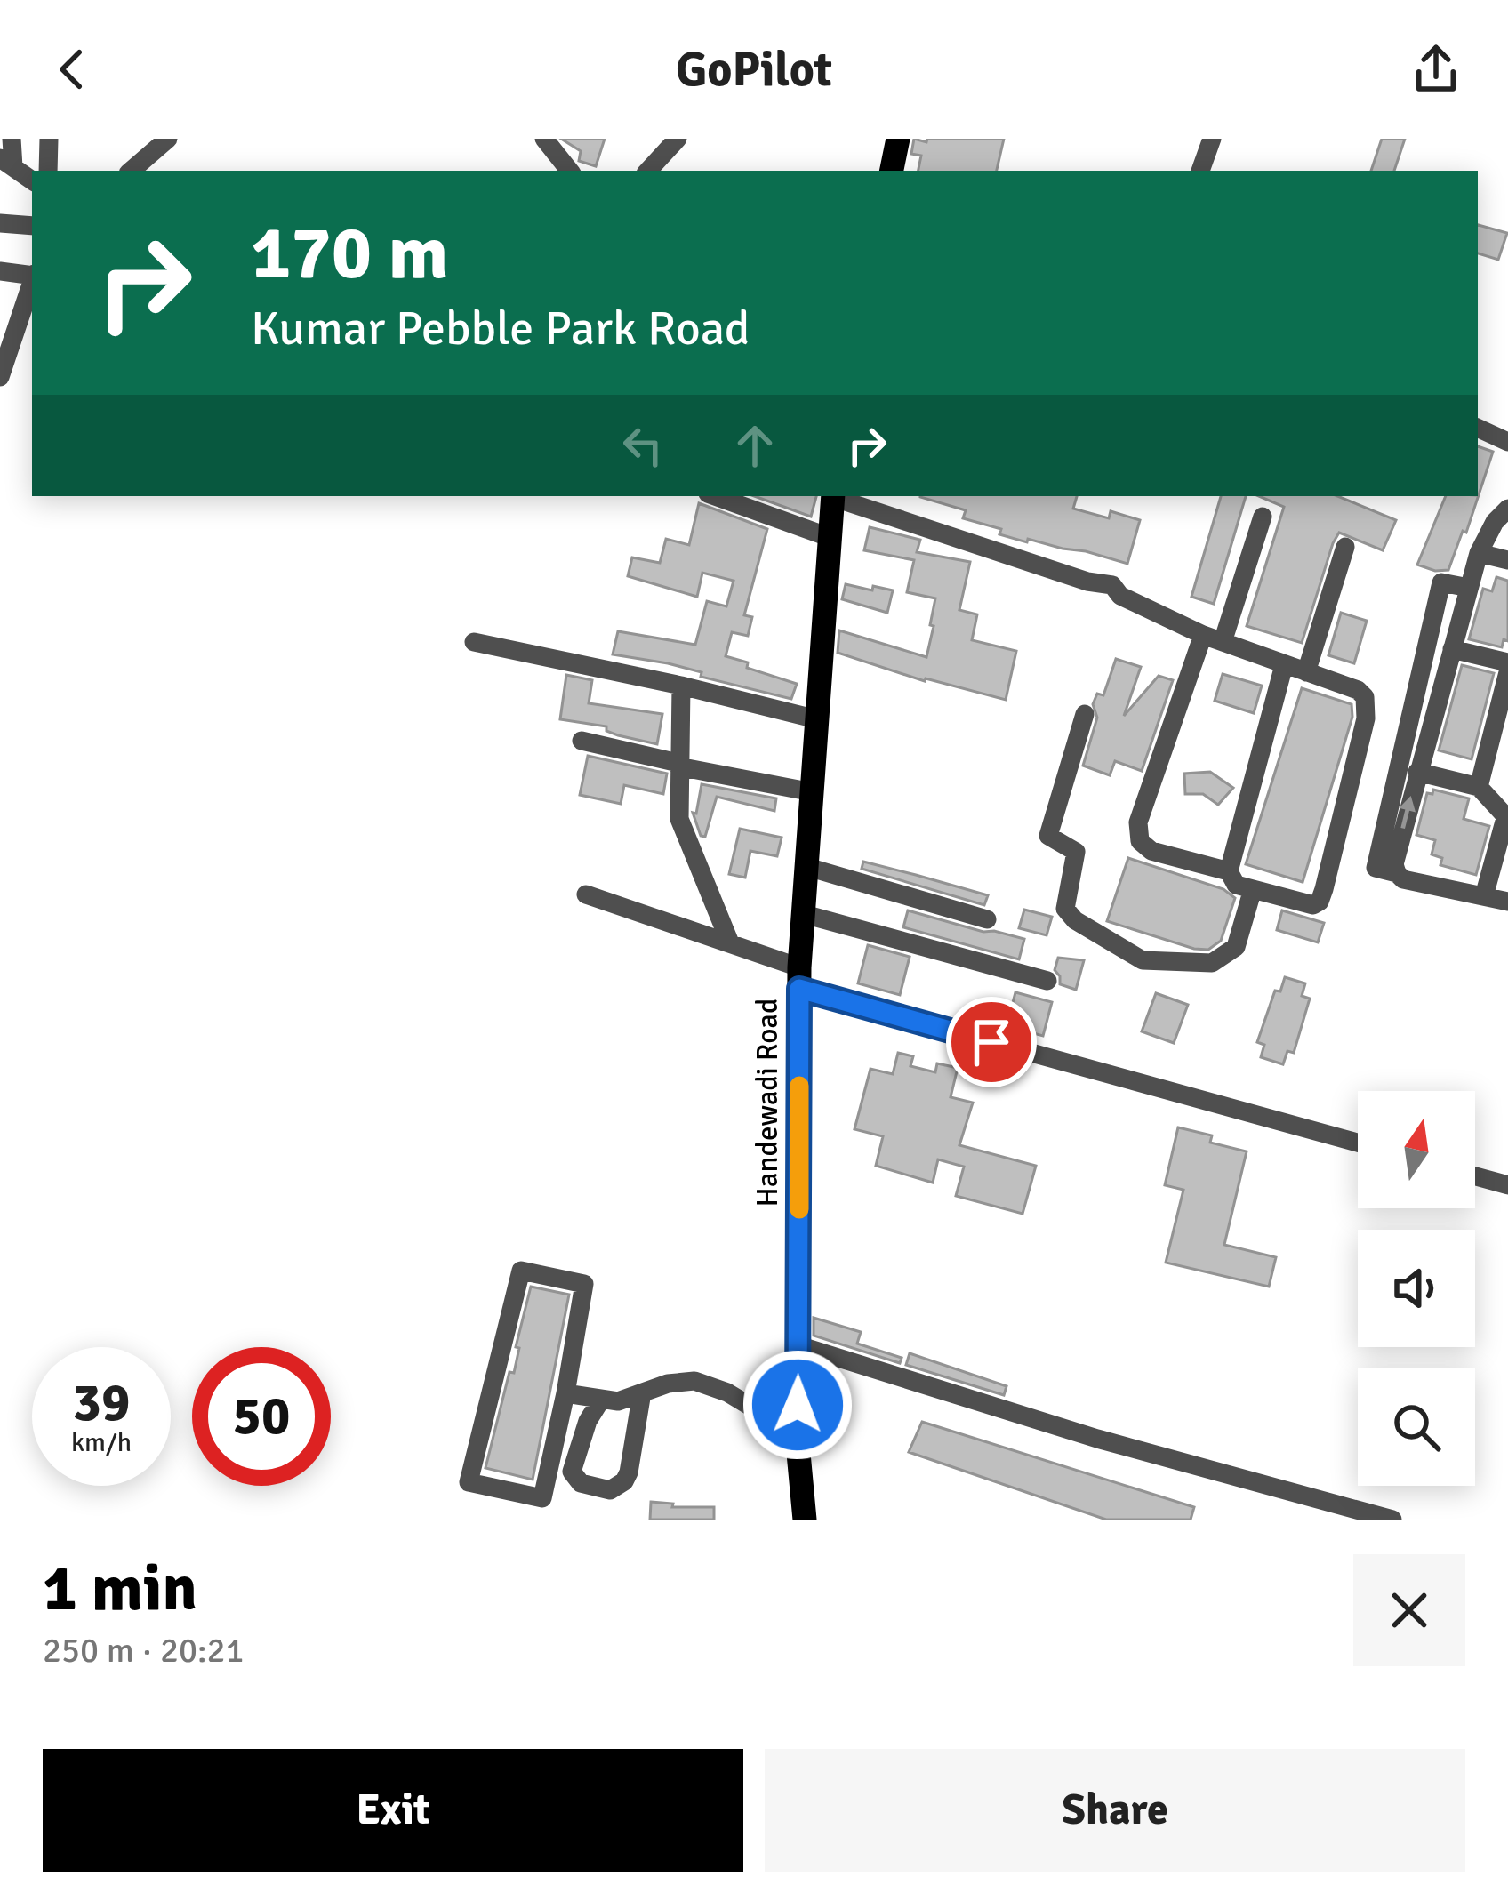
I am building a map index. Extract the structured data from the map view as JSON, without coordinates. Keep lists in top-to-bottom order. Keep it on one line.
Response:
{"streets":{"main road":["Handewadi Road"]},"north":"top","page":{"header":"GoPilot","turn":["170 m","Kumar Pebble Park Road"],"speed":"39 km/h","limit":"50","heading":["1 min","250 m · 20:21"],"buttons":["Exit","Share"]}}
